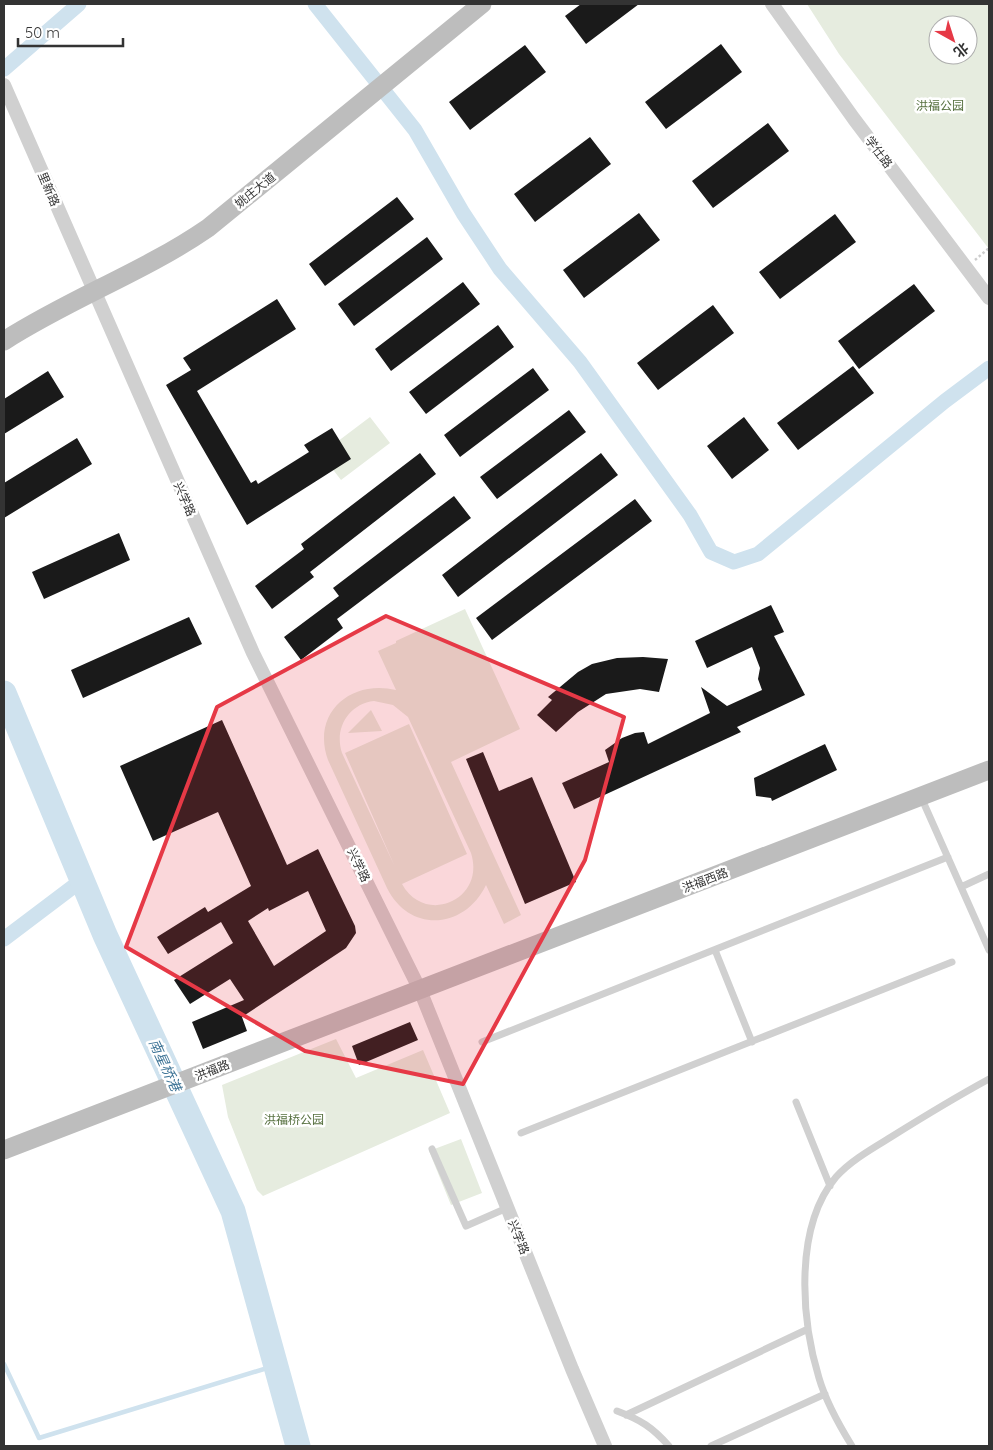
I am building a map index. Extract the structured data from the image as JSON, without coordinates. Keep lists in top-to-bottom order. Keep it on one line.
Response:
{"streets":{"street":["学仕路","里新路","姚庄大道","兴学路","洪福西路","洪福路"]},"crossings":[["里新路","姚庄大道"],["里新路","兴学路"],["姚庄大道","兴学路"],["兴学路","洪福西路"],["兴学路","洪福路"],["洪福西路","洪福路"]],"water":["南星桥港"],"parks":["洪福公园","洪福桥公园"],"scale_bar":"50 m","north":"bottom right"}
